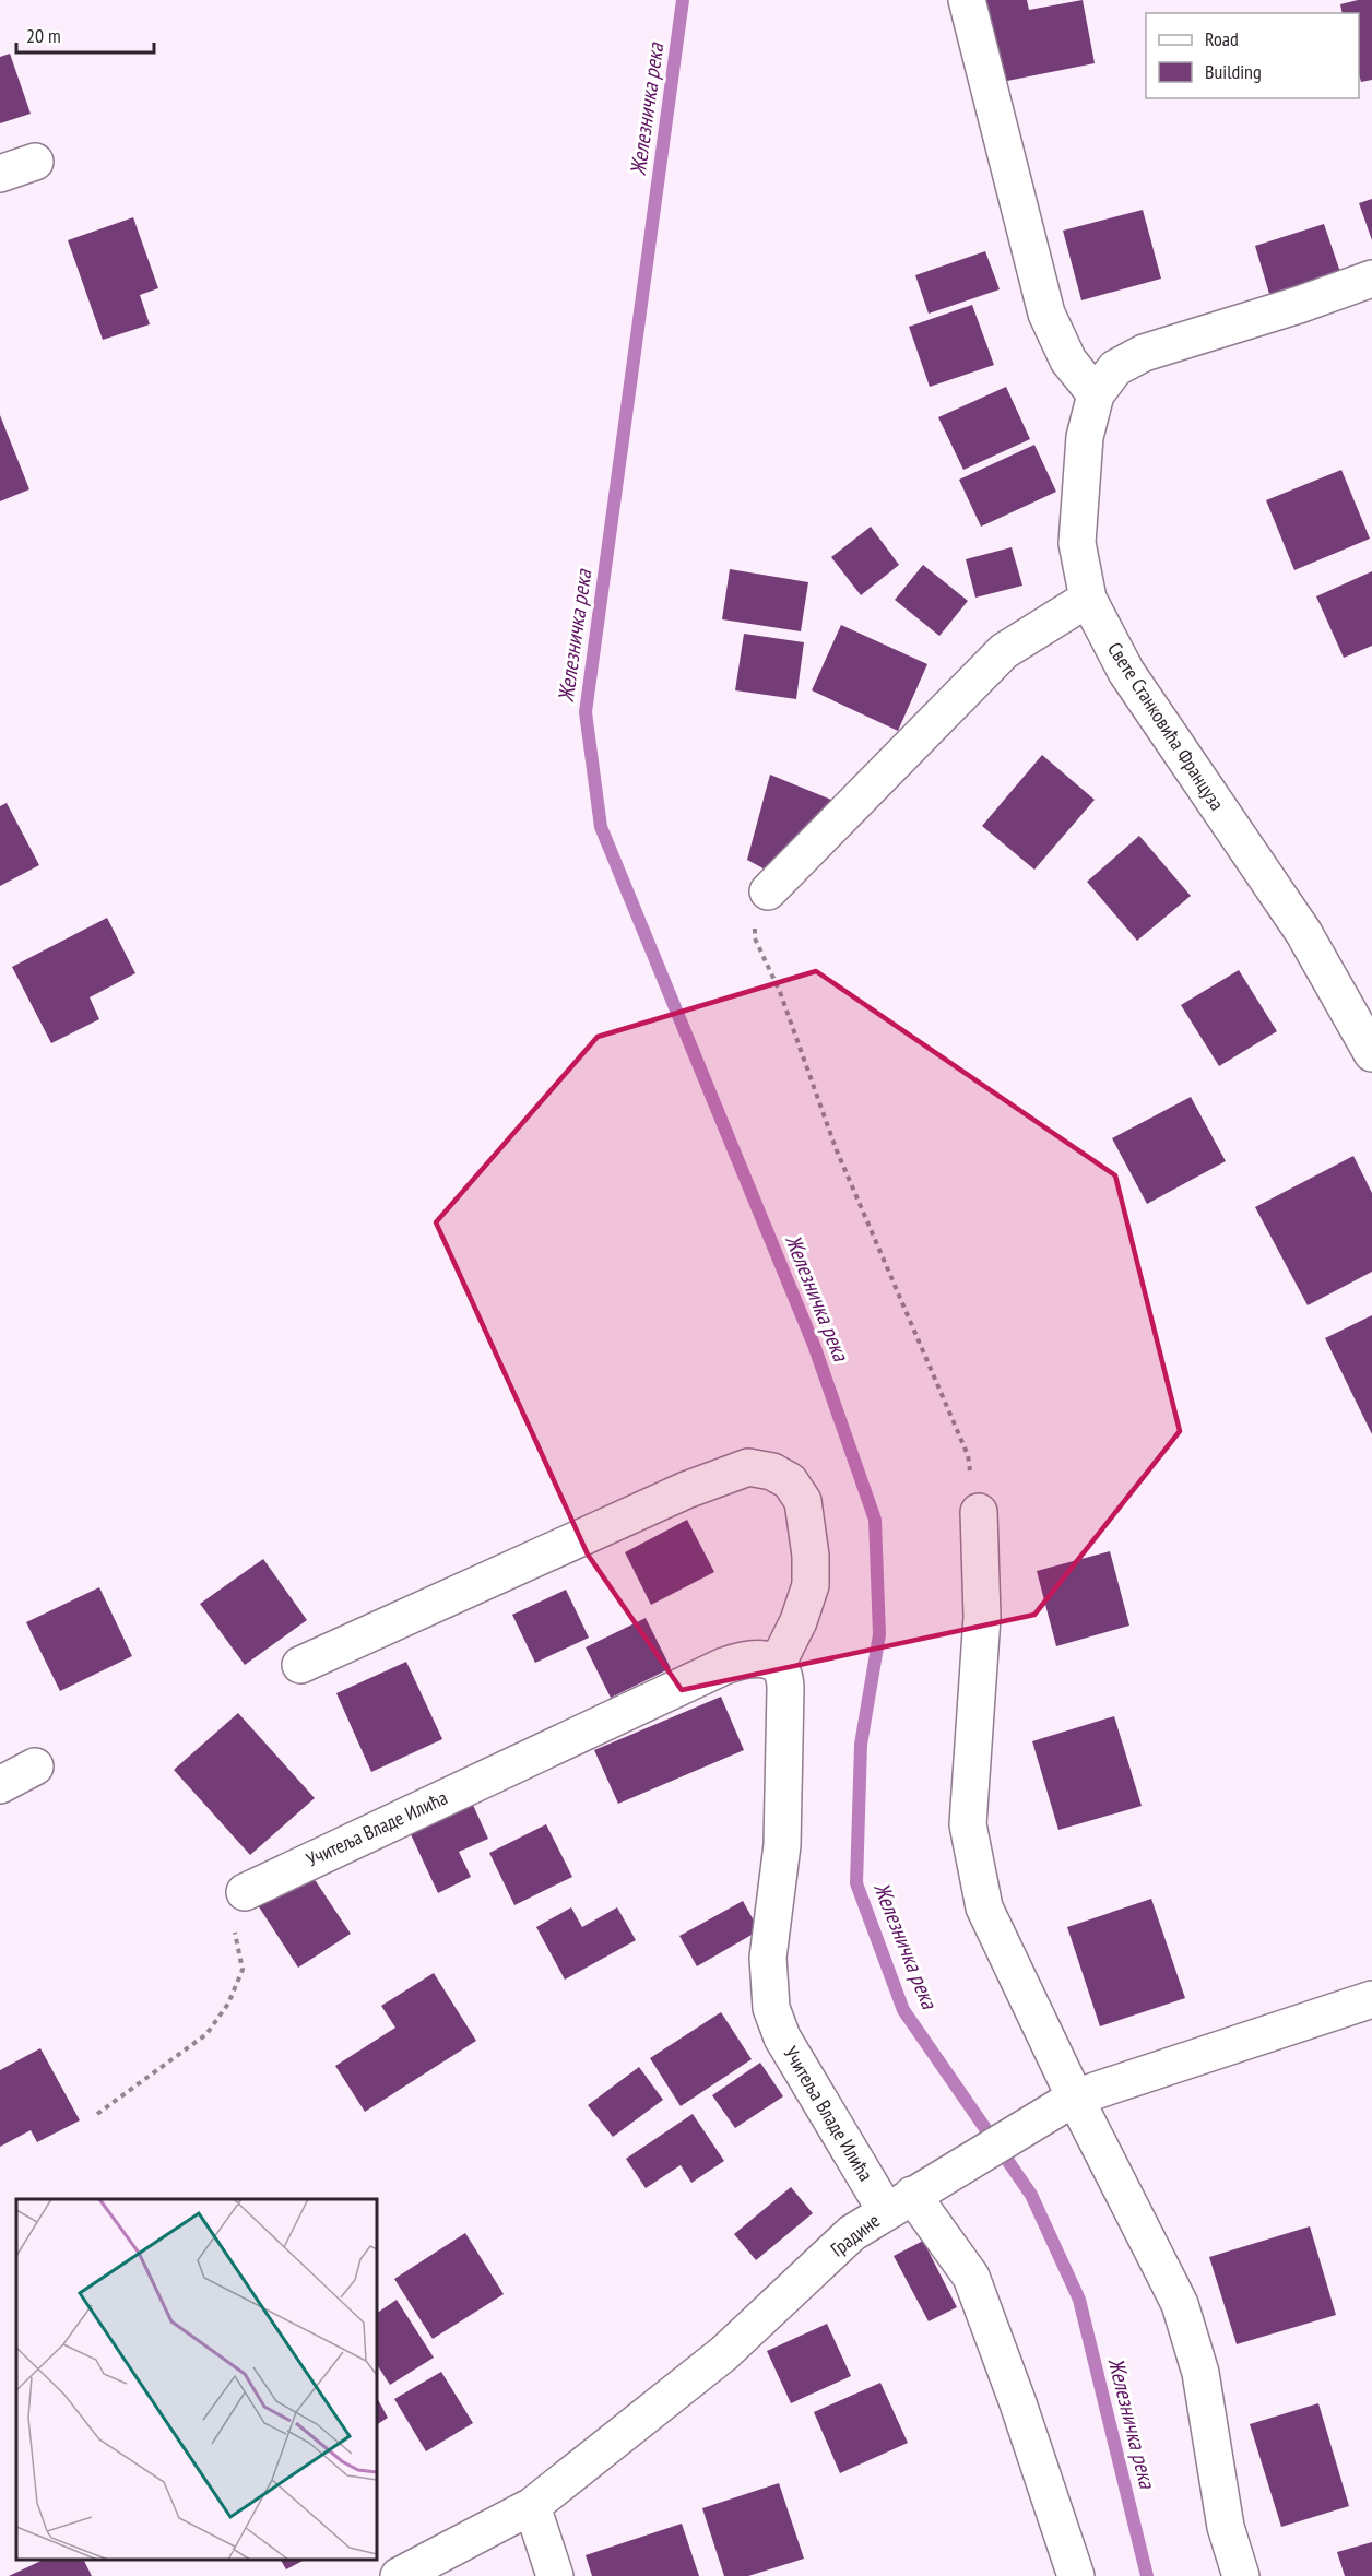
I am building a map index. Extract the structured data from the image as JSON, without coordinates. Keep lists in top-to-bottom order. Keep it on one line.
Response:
{"streets":{"street":["Свете Станковића Француза","Учитеља Владе Илића","Градине"]},"crossings":[["Учитеља Владе Илића","Градине"]],"water":["Железничка река"],"legend":["Road","Building"],"scale_bar":"20 m"}
